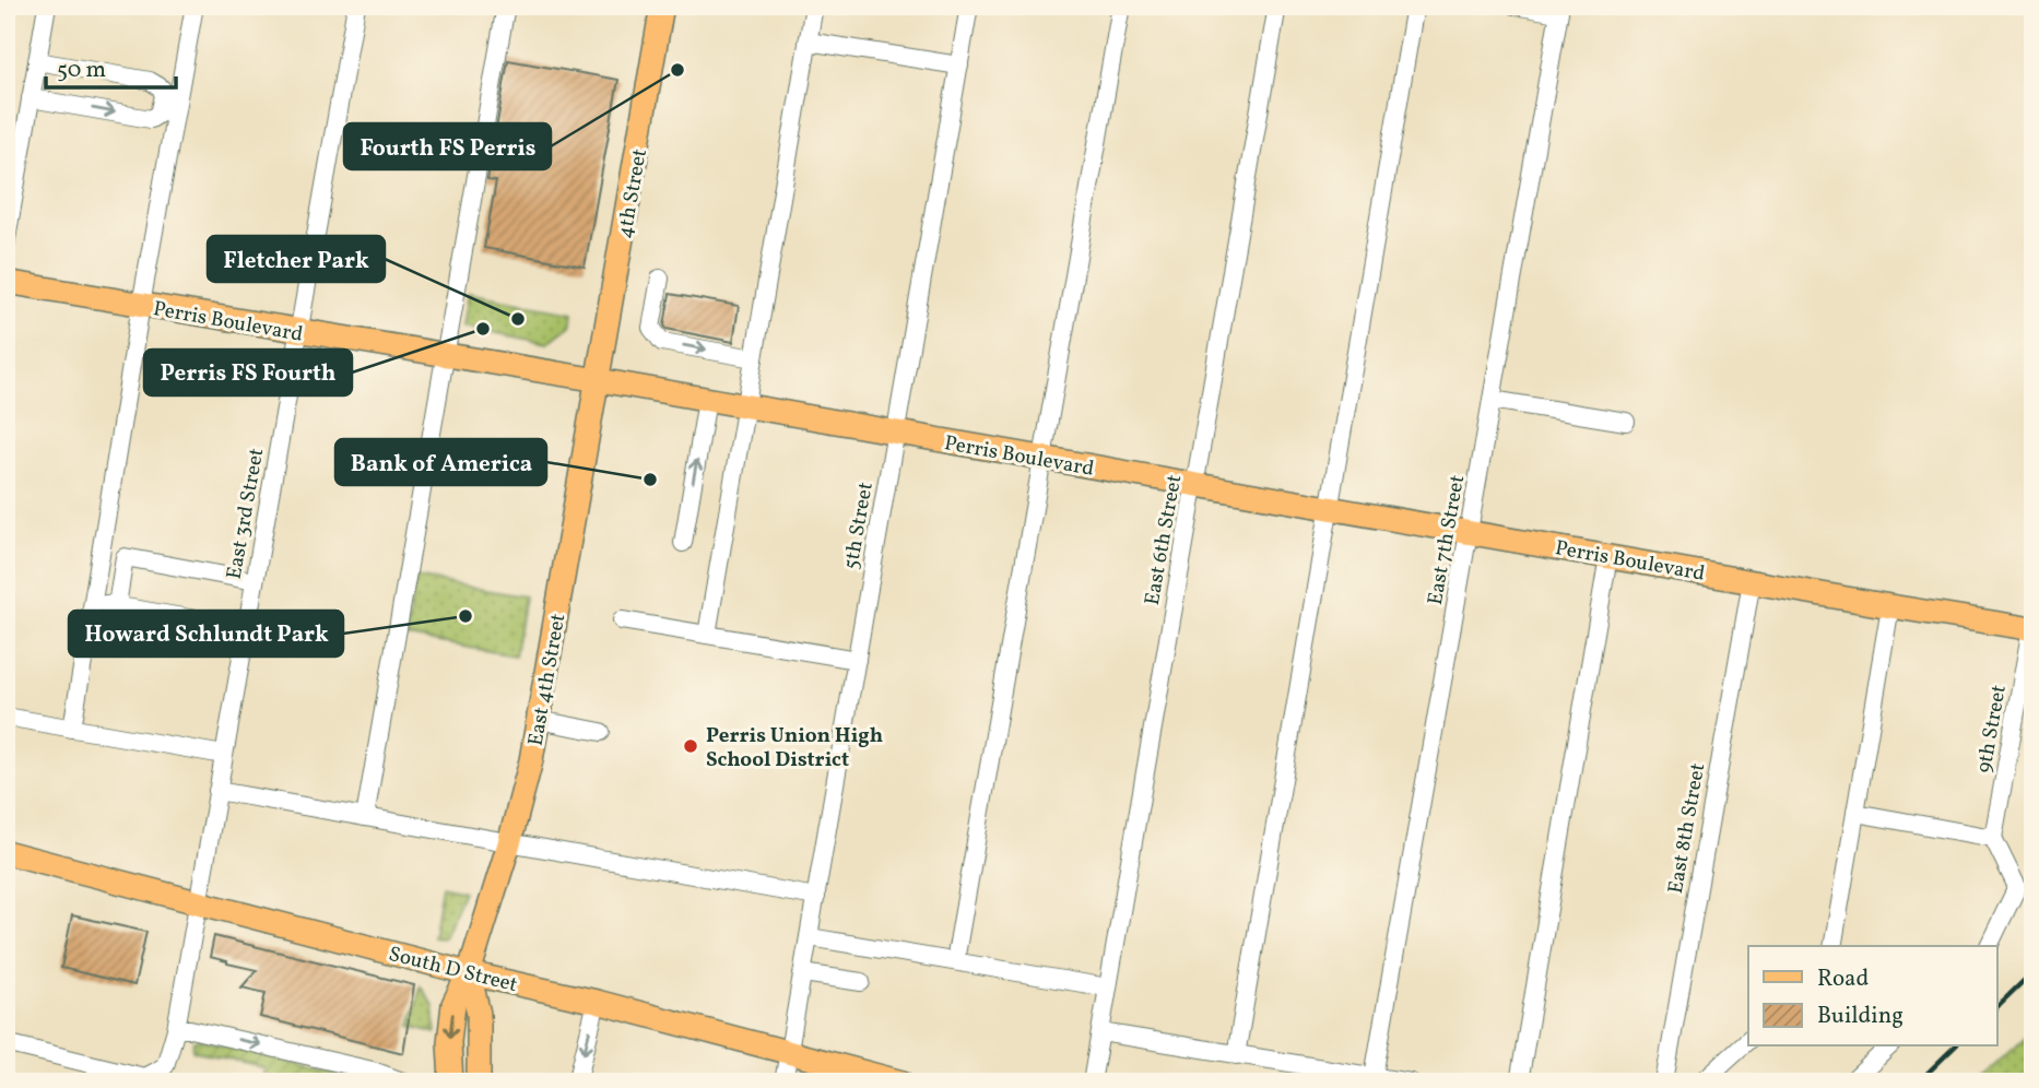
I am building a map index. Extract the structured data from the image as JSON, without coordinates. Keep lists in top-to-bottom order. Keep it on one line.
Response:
{"streets":{"main road":["4th Street","Perris Boulevard","East 4th Street","South D Street"],"street":["East 3rd Street","5th Street","East 6th Street","East 7th Street","9th Street","East 8th Street"]},"crossings":[["4th Street","Perris Boulevard"],["4th Street","East 4th Street"],["Perris Boulevard","East 3rd Street"],["Perris Boulevard","5th Street"],["Perris Boulevard","East 6th Street"],["Perris Boulevard","East 7th Street"],["Perris Boulevard","East 4th Street"],["Perris Boulevard","9th Street"],["Perris Boulevard","East 8th Street"],["East 3rd Street","South D Street"],["5th Street","South D Street"],["East 4th Street","South D Street"]],"places":["Fourth FS Perris","Fletcher Park","Perris FS Fourth","Bank of America","Howard Schlundt Park","Perris Union High School District"],"legend":["Road","Building"],"scale_bar":"50 m"}
